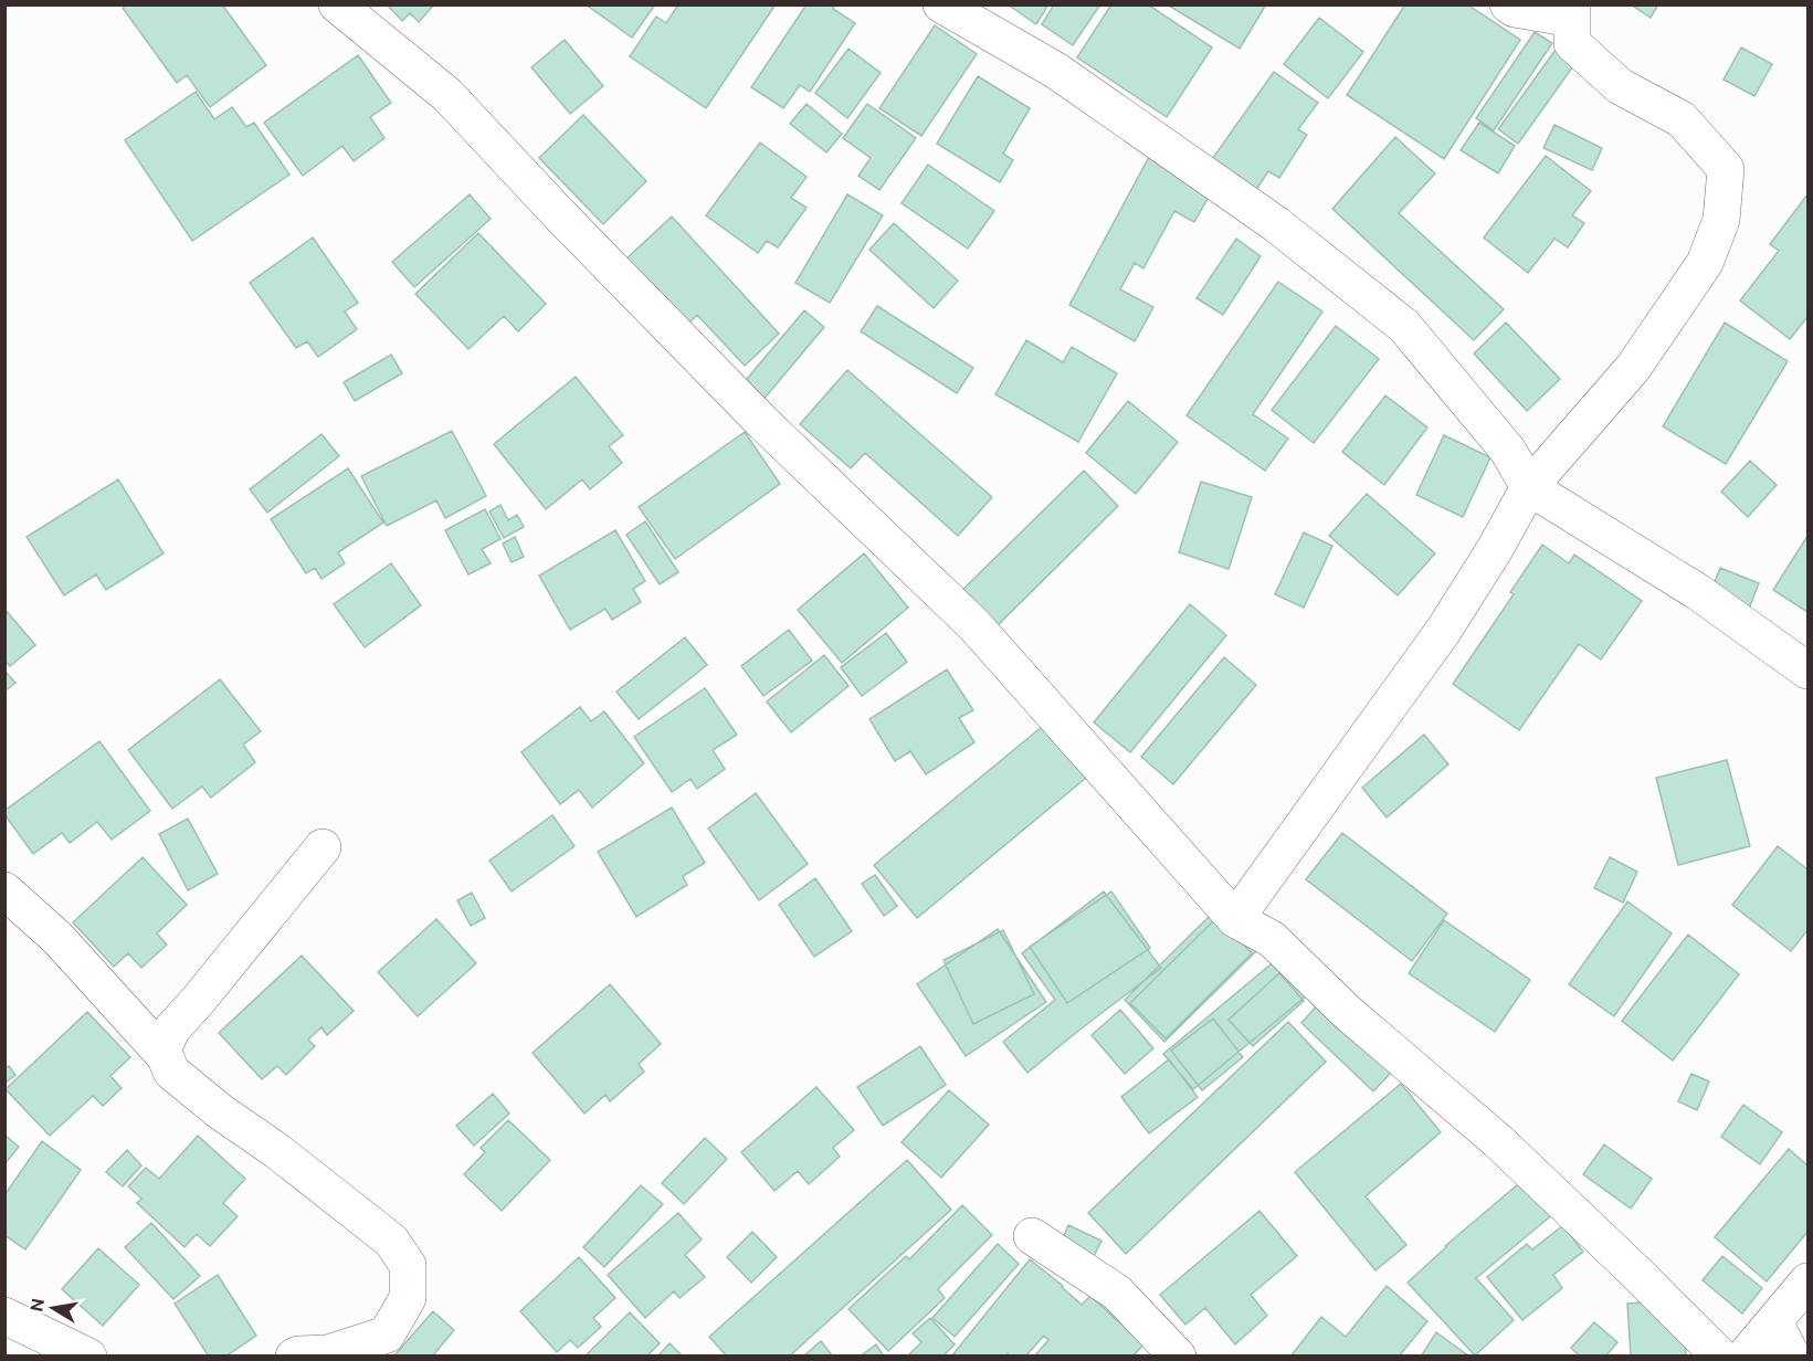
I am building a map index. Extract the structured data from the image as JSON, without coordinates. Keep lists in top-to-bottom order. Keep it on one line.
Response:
{"north":"left"}
